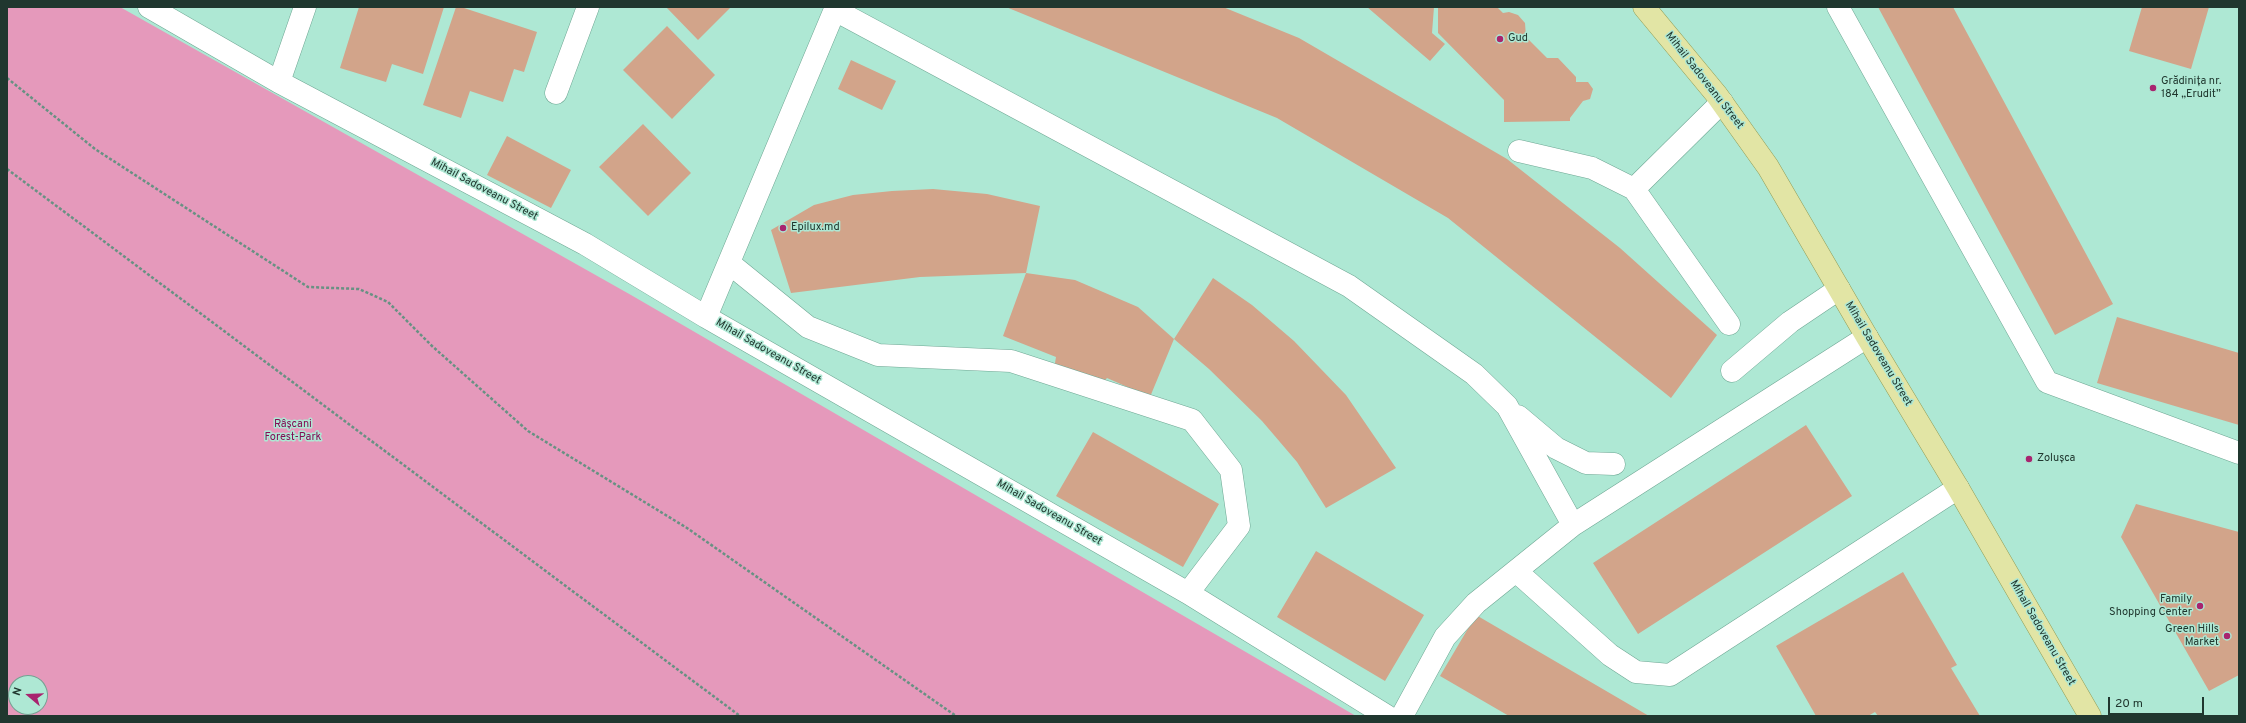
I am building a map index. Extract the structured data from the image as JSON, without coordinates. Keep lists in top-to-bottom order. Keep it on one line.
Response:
{"streets":{"main road":["Mihail Sadoveanu Street"]},"parks":["Râșcani Forest-Park"],"places":["Gud","Grădinița nr. 184 „Erudit”","Epilux.md","Zolușca","Family Shopping Center","Green Hills Market"],"scale_bar":"20 m","north":"left"}
